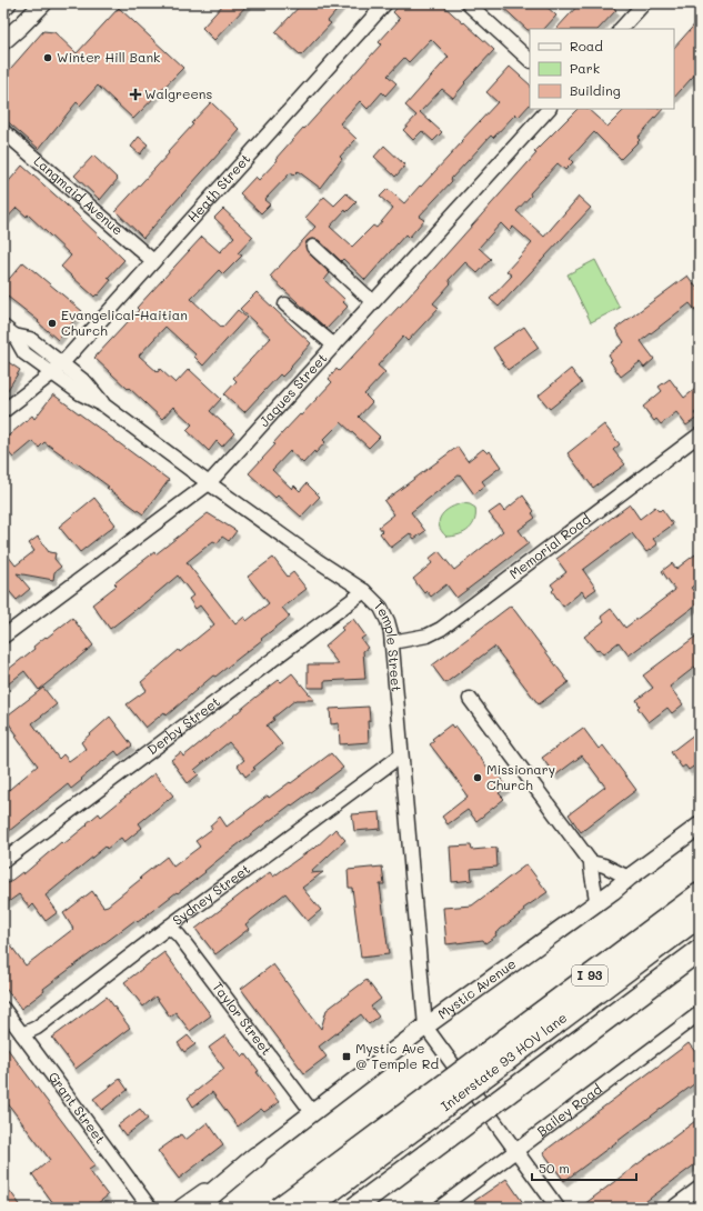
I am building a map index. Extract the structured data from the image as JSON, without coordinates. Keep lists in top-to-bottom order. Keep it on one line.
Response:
{"streets":{"highway":["I 93","Interstate 93 HOV lane"],"main road":["Mystic Avenue"],"street":["Heath Street","Langmaid Avenue","Jaques Street","Memorial Road","Temple Street","Derby Street","Sydney Street","Taylor Street","Grant Street","Bailey Road"]},"crossings":[["Heath Street","Langmaid Avenue"],["Heath Street","Temple Street"],["Jaques Street","Temple Street"],["Memorial Road","Temple Street"],["Temple Street","Derby Street"],["Temple Street","Sydney Street"],["Temple Street","Mystic Avenue"],["Sydney Street","Taylor Street"],["Sydney Street","Grant Street"],["I 93","Interstate 93 HOV lane"],["Mystic Avenue","Taylor Street"]],"places":{"other":["Winter Hill Bank","Evangelical-Haitian Church","Missionary Church"],"health":["Walgreens"],"transit":["Mystic Ave @ Temple Rd"]},"legend":["Road","Park","Building"],"scale_bar":"50 m"}
